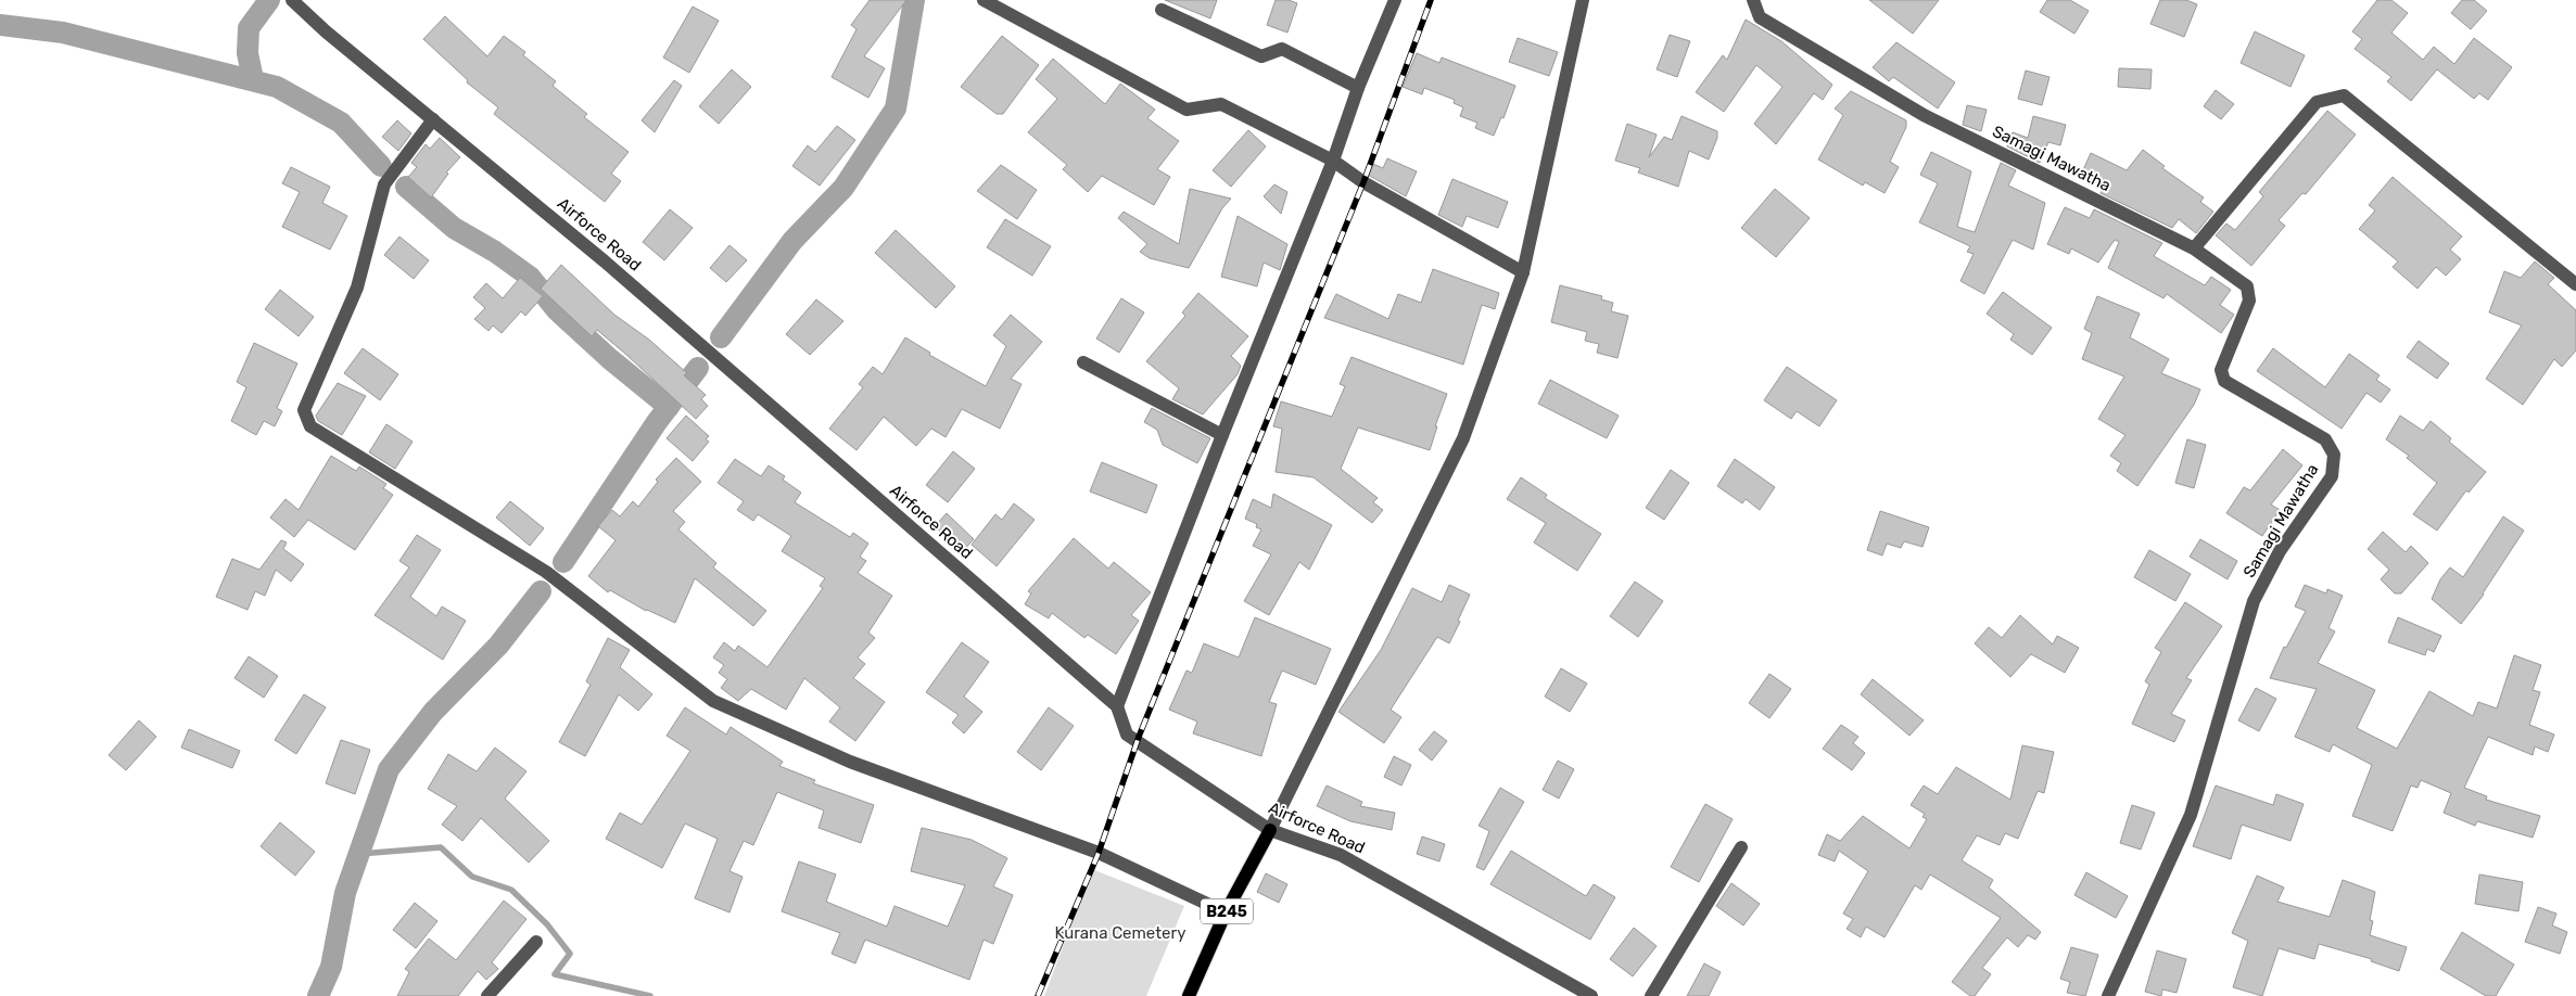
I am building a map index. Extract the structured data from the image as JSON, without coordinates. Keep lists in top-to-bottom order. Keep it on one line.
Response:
{"streets":{"main road":["B245"],"street":["Samagi Mawatha","Airforce Road"]},"crossings":[["Airforce Road","B245"]],"parks":["Kurana Cemetery"]}
